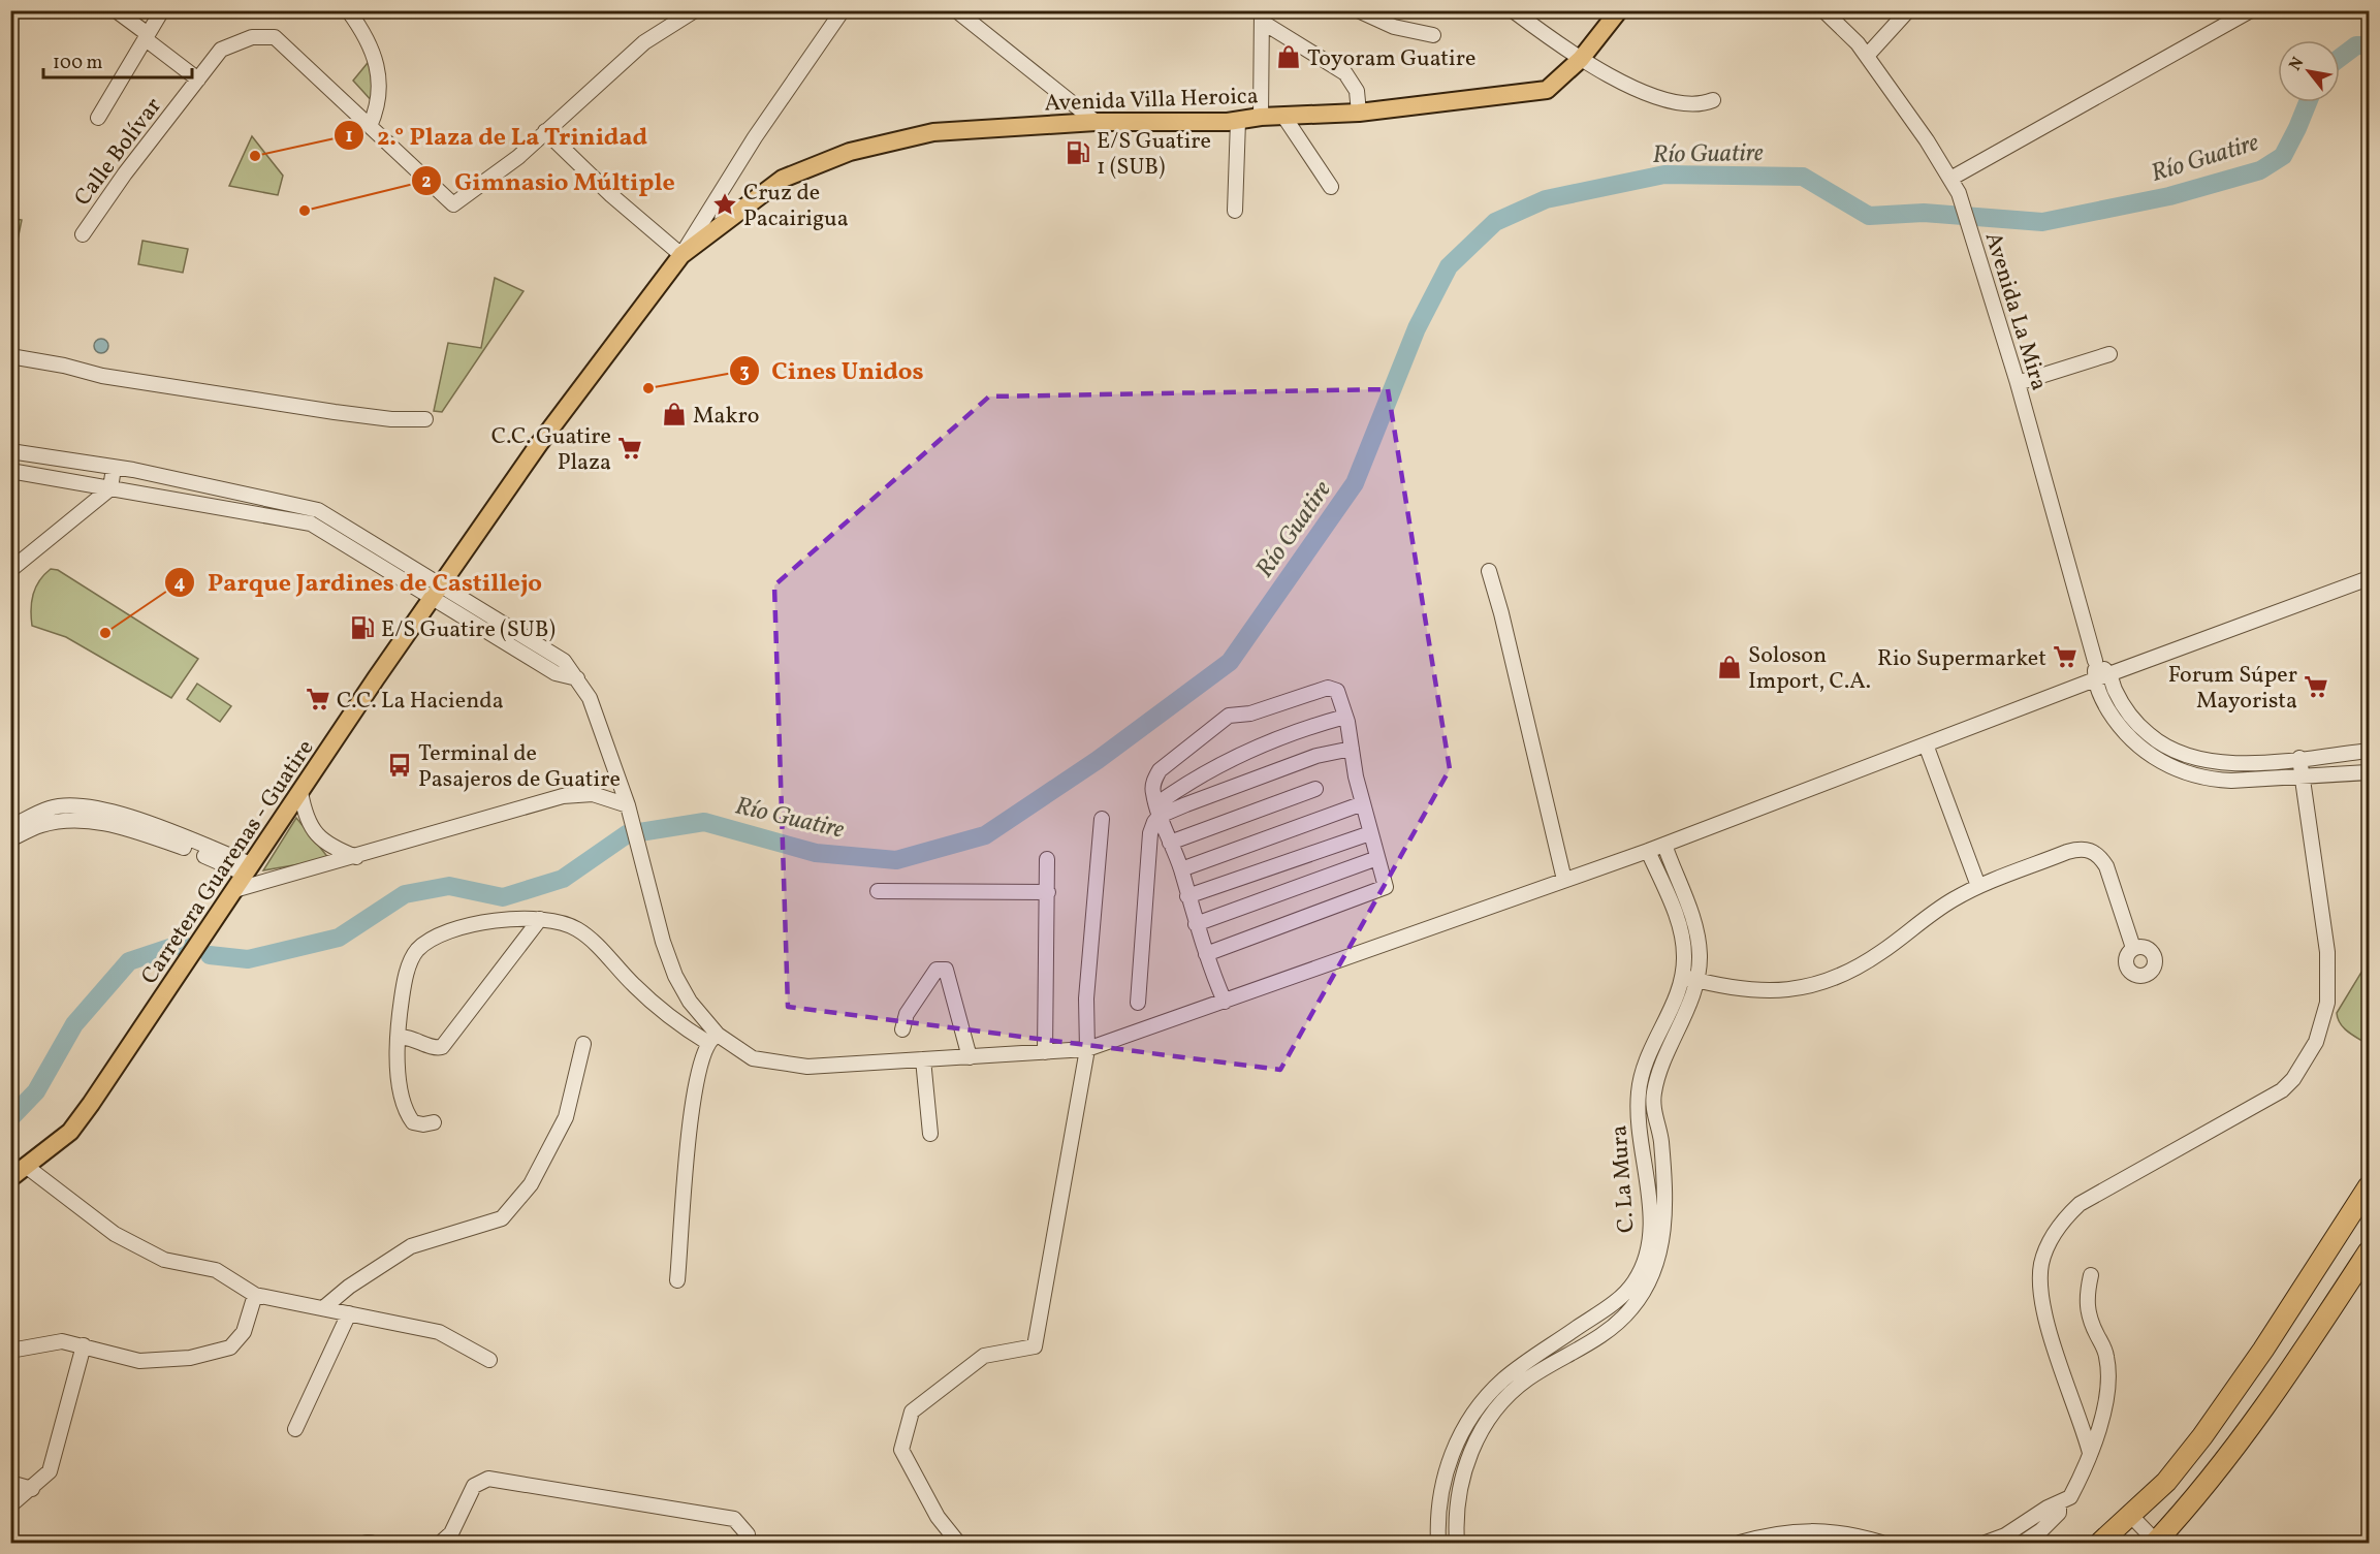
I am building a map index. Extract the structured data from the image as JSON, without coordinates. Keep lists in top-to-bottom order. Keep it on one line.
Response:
{"streets":{"main road":["Avenida Villa Heroica","Carretera Guarenas - Guatire"],"street":["Calle Bolívar","Avenida La Mira","C. La Mura"]},"crossings":[["Avenida Villa Heroica","Carretera Guarenas - Guatire"]],"water":["Río Guatire"],"places":{"shop":["Toyoram Guatire","Makro","Soloson Import, C.A."],"fuel station":["E/S Guatire 1 (SUB)","E/S Guatire (SUB)"],"other":["2.° Plaza de La Trinidad","Gimnasio Múltiple","Cines Unidos","Parque Jardines de Castillejo"],"place":["Cruz de Pacairigua"],"supermarket":["C.C. Guatire Plaza","Rio Supermarket","Forum Súper Mayorista","C.C. La Hacienda"],"bus stop":["Terminal de Pasajeros de Guatire"]},"scale_bar":"100 m","north":"top left"}
